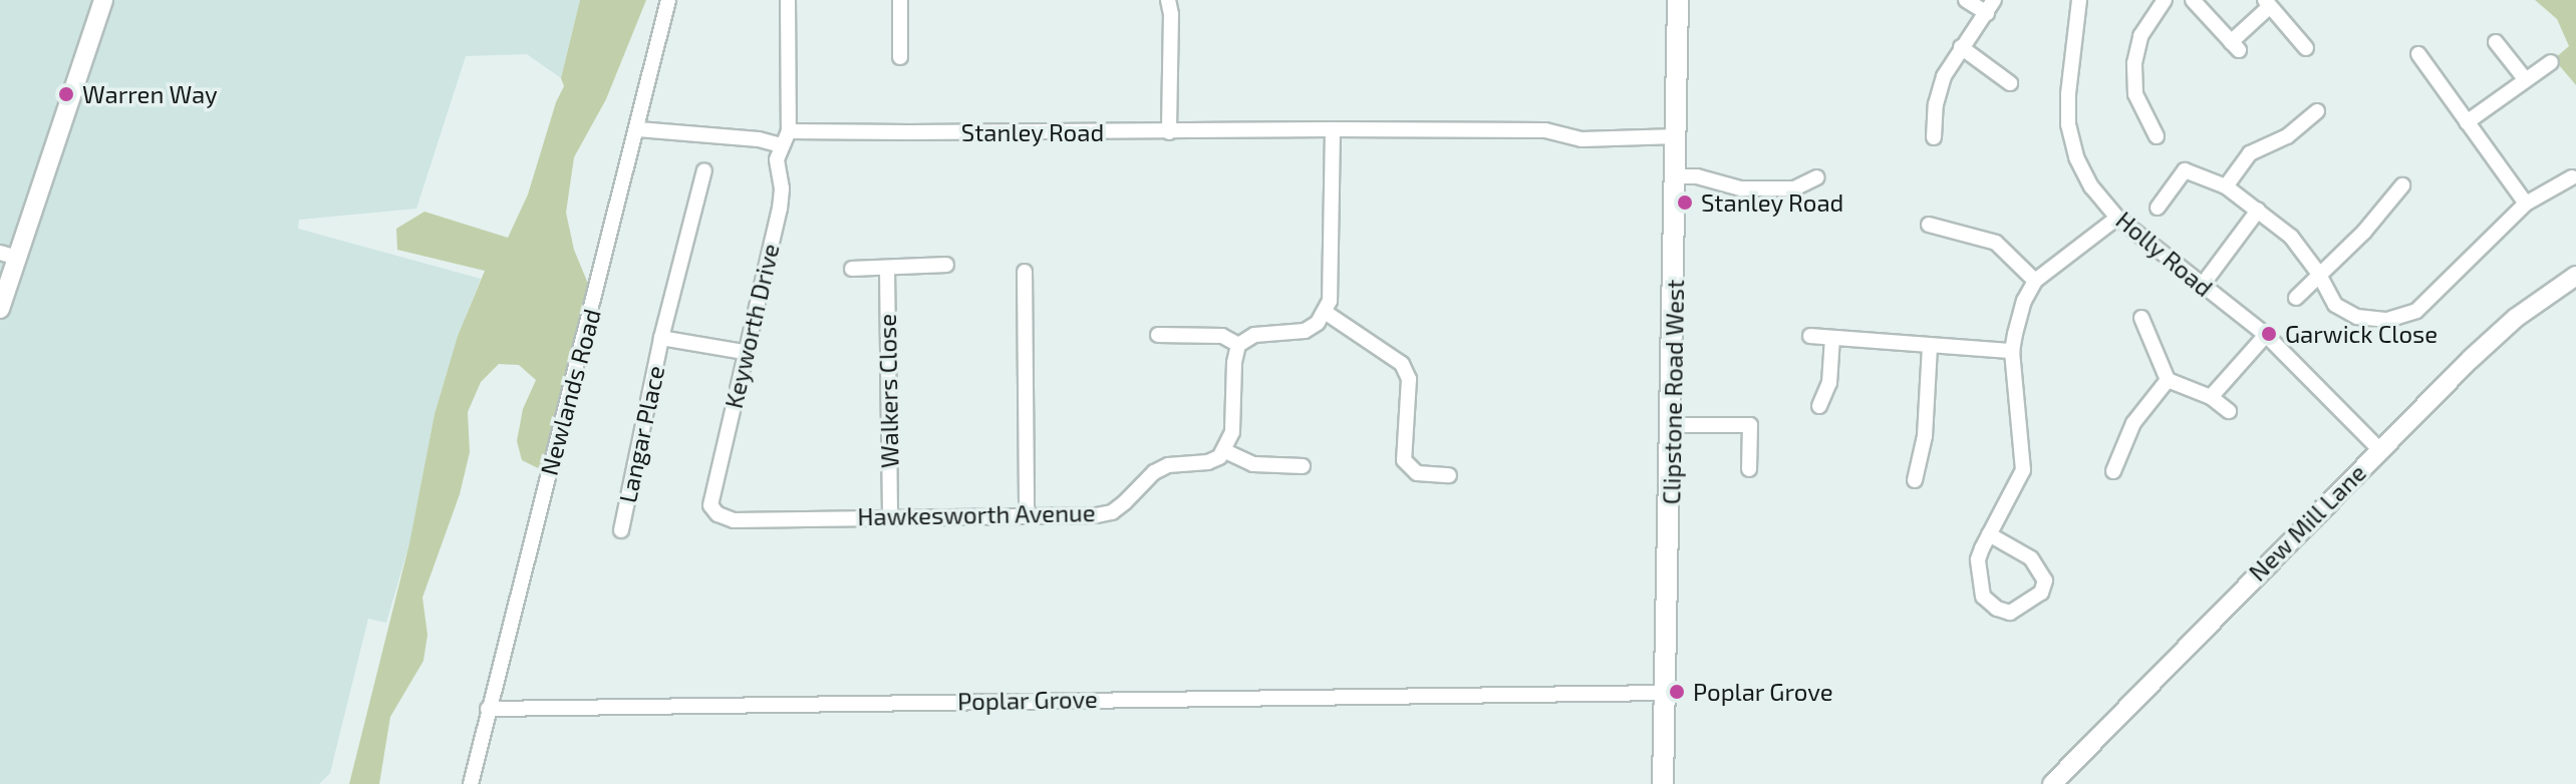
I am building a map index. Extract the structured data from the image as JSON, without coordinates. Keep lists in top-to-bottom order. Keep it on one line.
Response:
{"streets":{"main road":["Clipstone Road West"],"street":["Stanley Road","Holly Road","Keyworth Drive","Walkers Close","Newlands Road","Langar Place","Hawkesworth Avenue","New Mill Lane","Poplar Grove"]},"crossings":[["Stanley Road","Clipstone Road West"],["Holly Road","New Mill Lane"],["Keyworth Drive","Langar Place"],["Keyworth Drive","Hawkesworth Avenue"],["Walkers Close","Hawkesworth Avenue"],["Newlands Road","Poplar Grove"],["Clipstone Road West","Poplar Grove"]],"places":["Warren Way","Stanley Road","Garwick Close","Poplar Grove"]}
